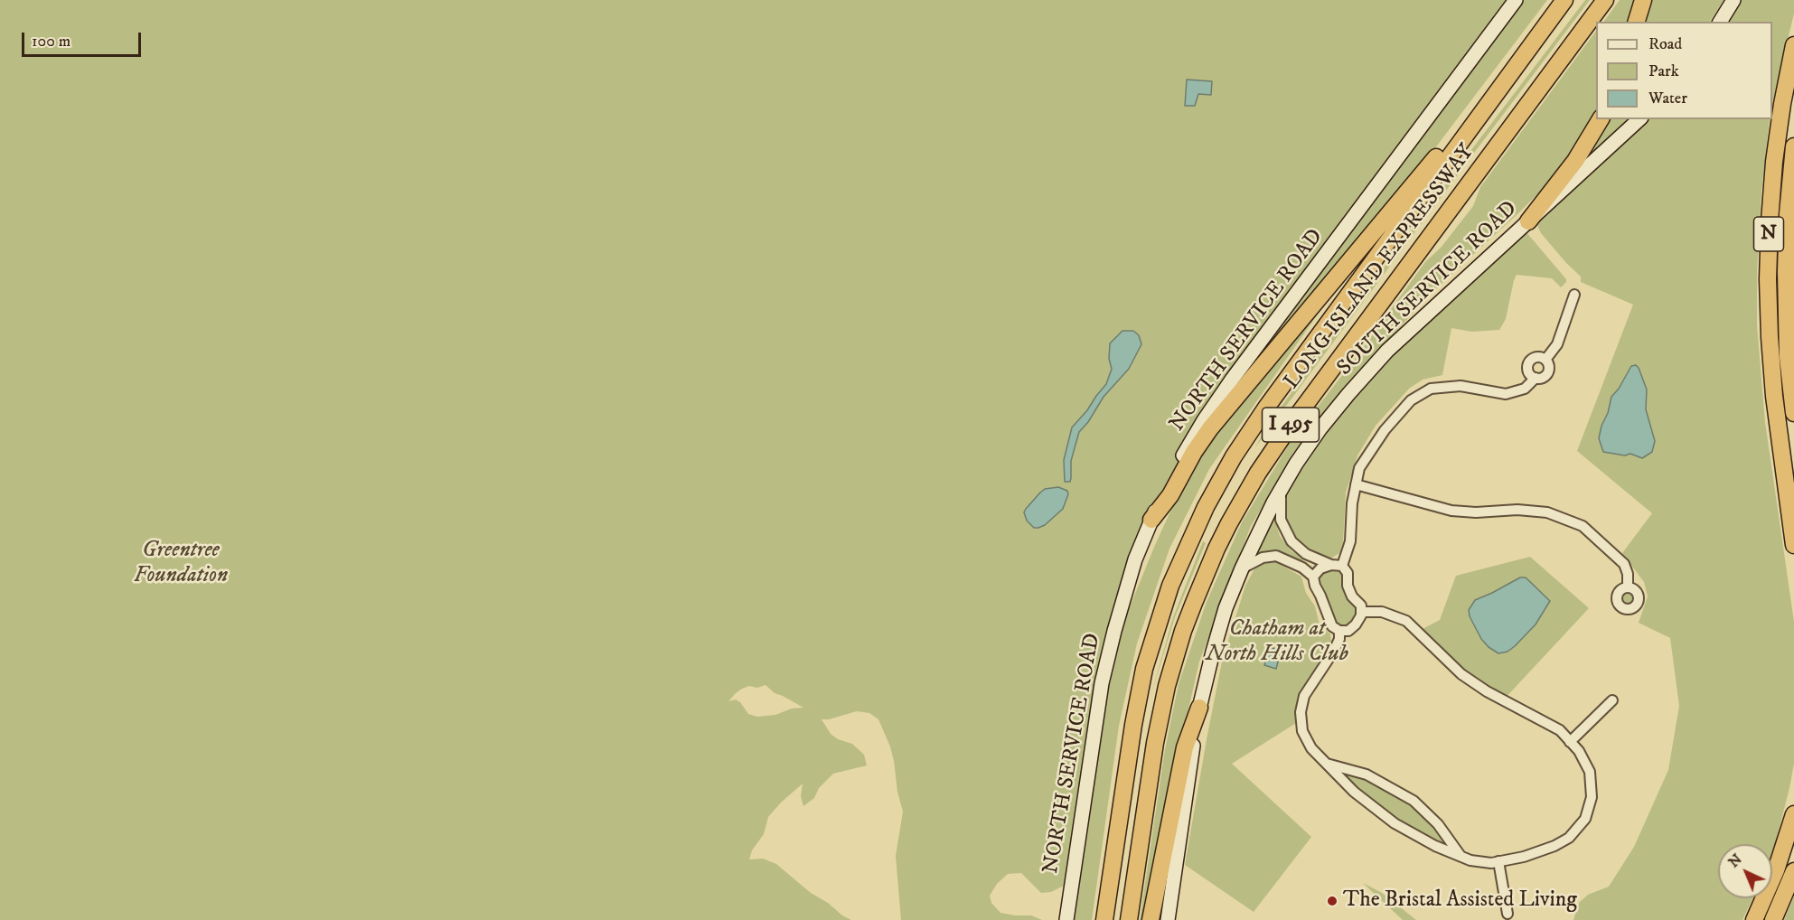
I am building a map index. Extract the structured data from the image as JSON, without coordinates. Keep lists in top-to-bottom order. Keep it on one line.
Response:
{"streets":{"highway":["N","LONG ISLAND EXPRESSWAY","I 495"],"main road":["SOUTH SERVICE ROAD","NORTH SERVICE ROAD"]},"parks":["Greentree Foundation","Chatham at North Hills Club"],"places":["The Bristal Assisted Living"],"legend":["Road","Park","Water"],"scale_bar":"100 m","north":"top left"}
